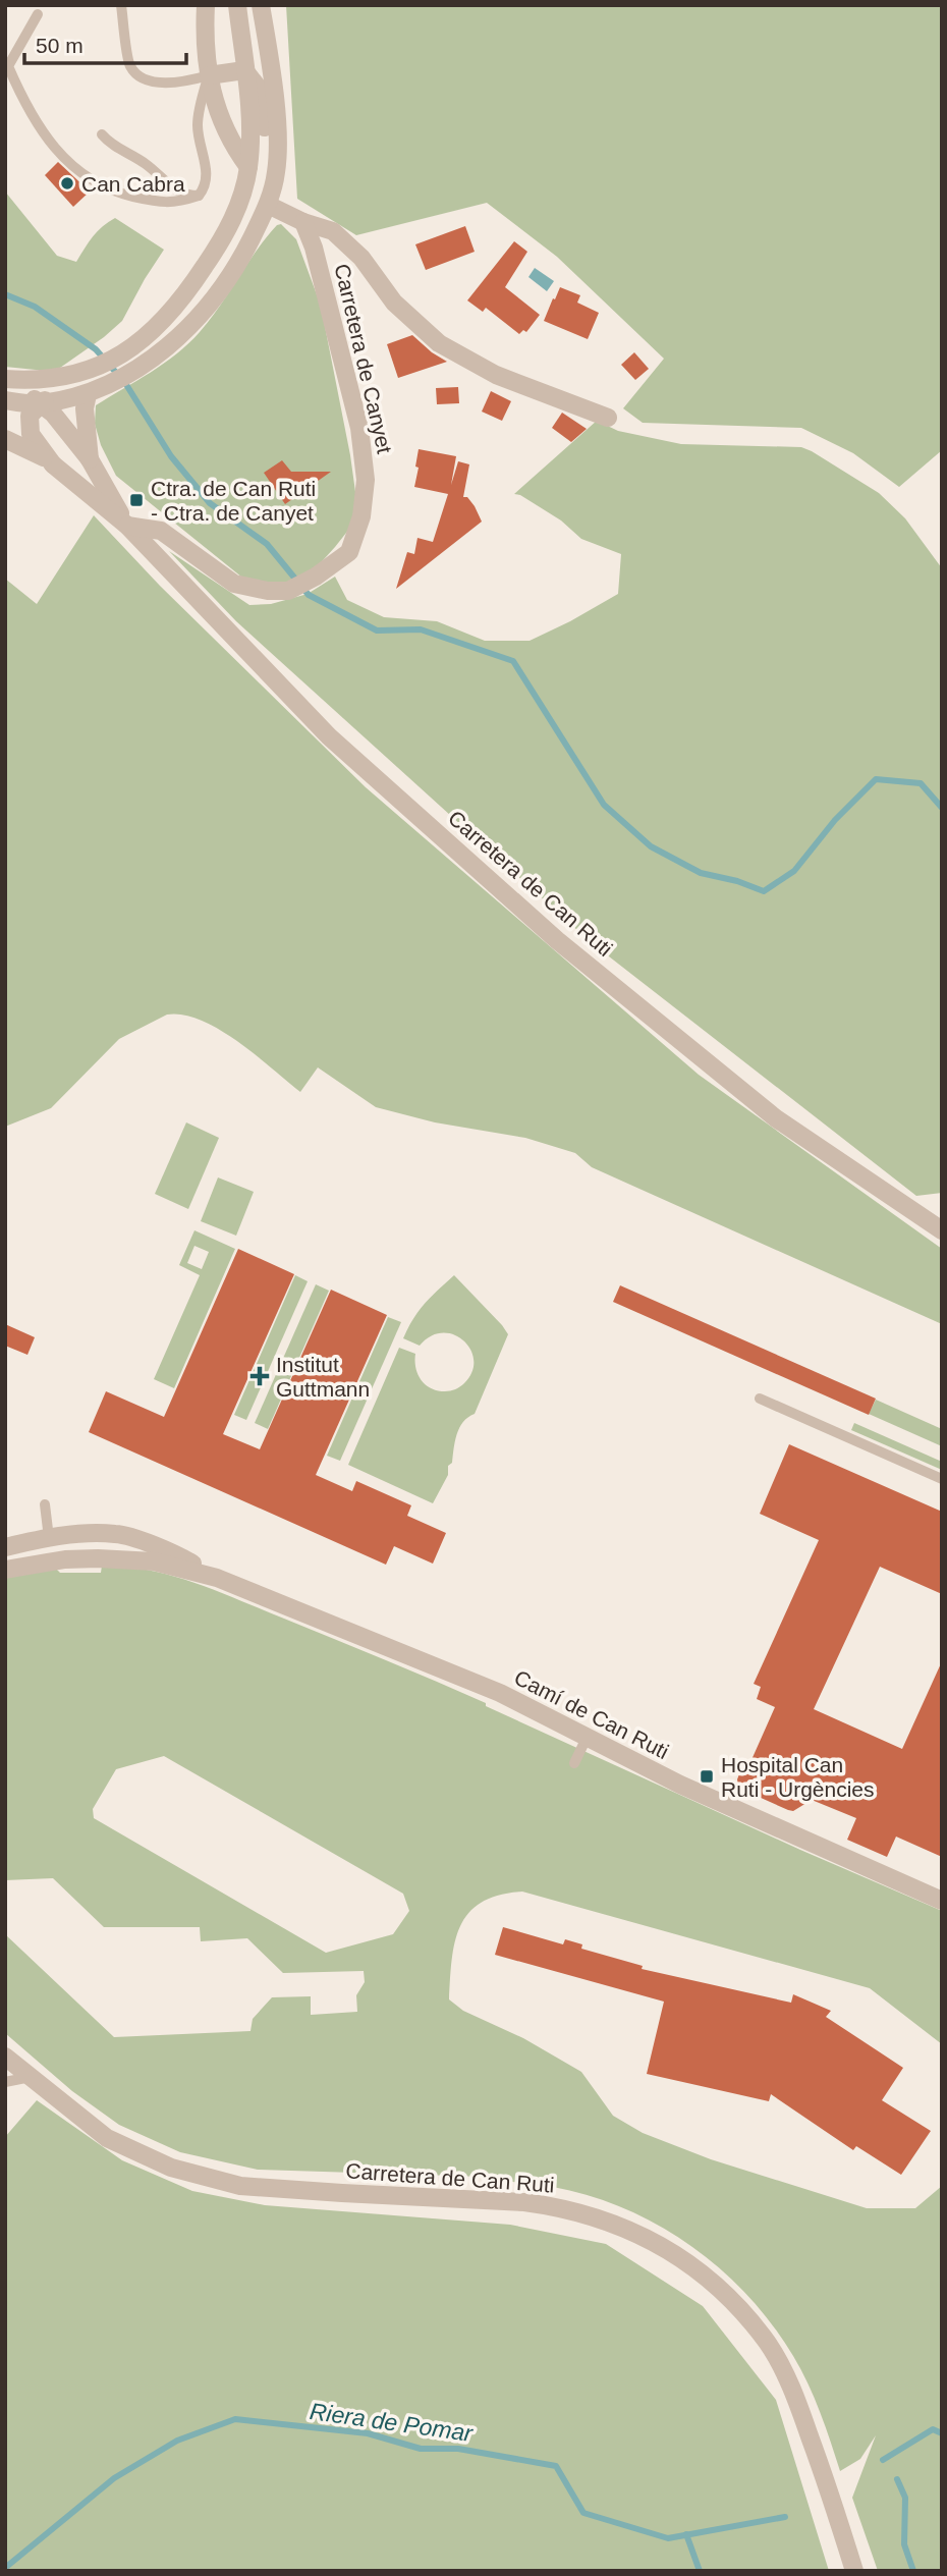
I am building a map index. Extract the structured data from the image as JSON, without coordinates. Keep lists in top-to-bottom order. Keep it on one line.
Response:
{"streets":{"street":["Carretera de Canyet","Carretera de Can Ruti","Camí de Can Ruti"]},"crossings":[["Carretera de Canyet","Carretera de Can Ruti"]],"water":["Riera de Pomar"],"places":{"other":["Can Cabra"],"transit":["Ctra. de Can Ruti - Ctra. de Canyet","Hospital Can Ruti - Urgències"],"health":["Institut Guttmann"]},"scale_bar":"50 m"}
